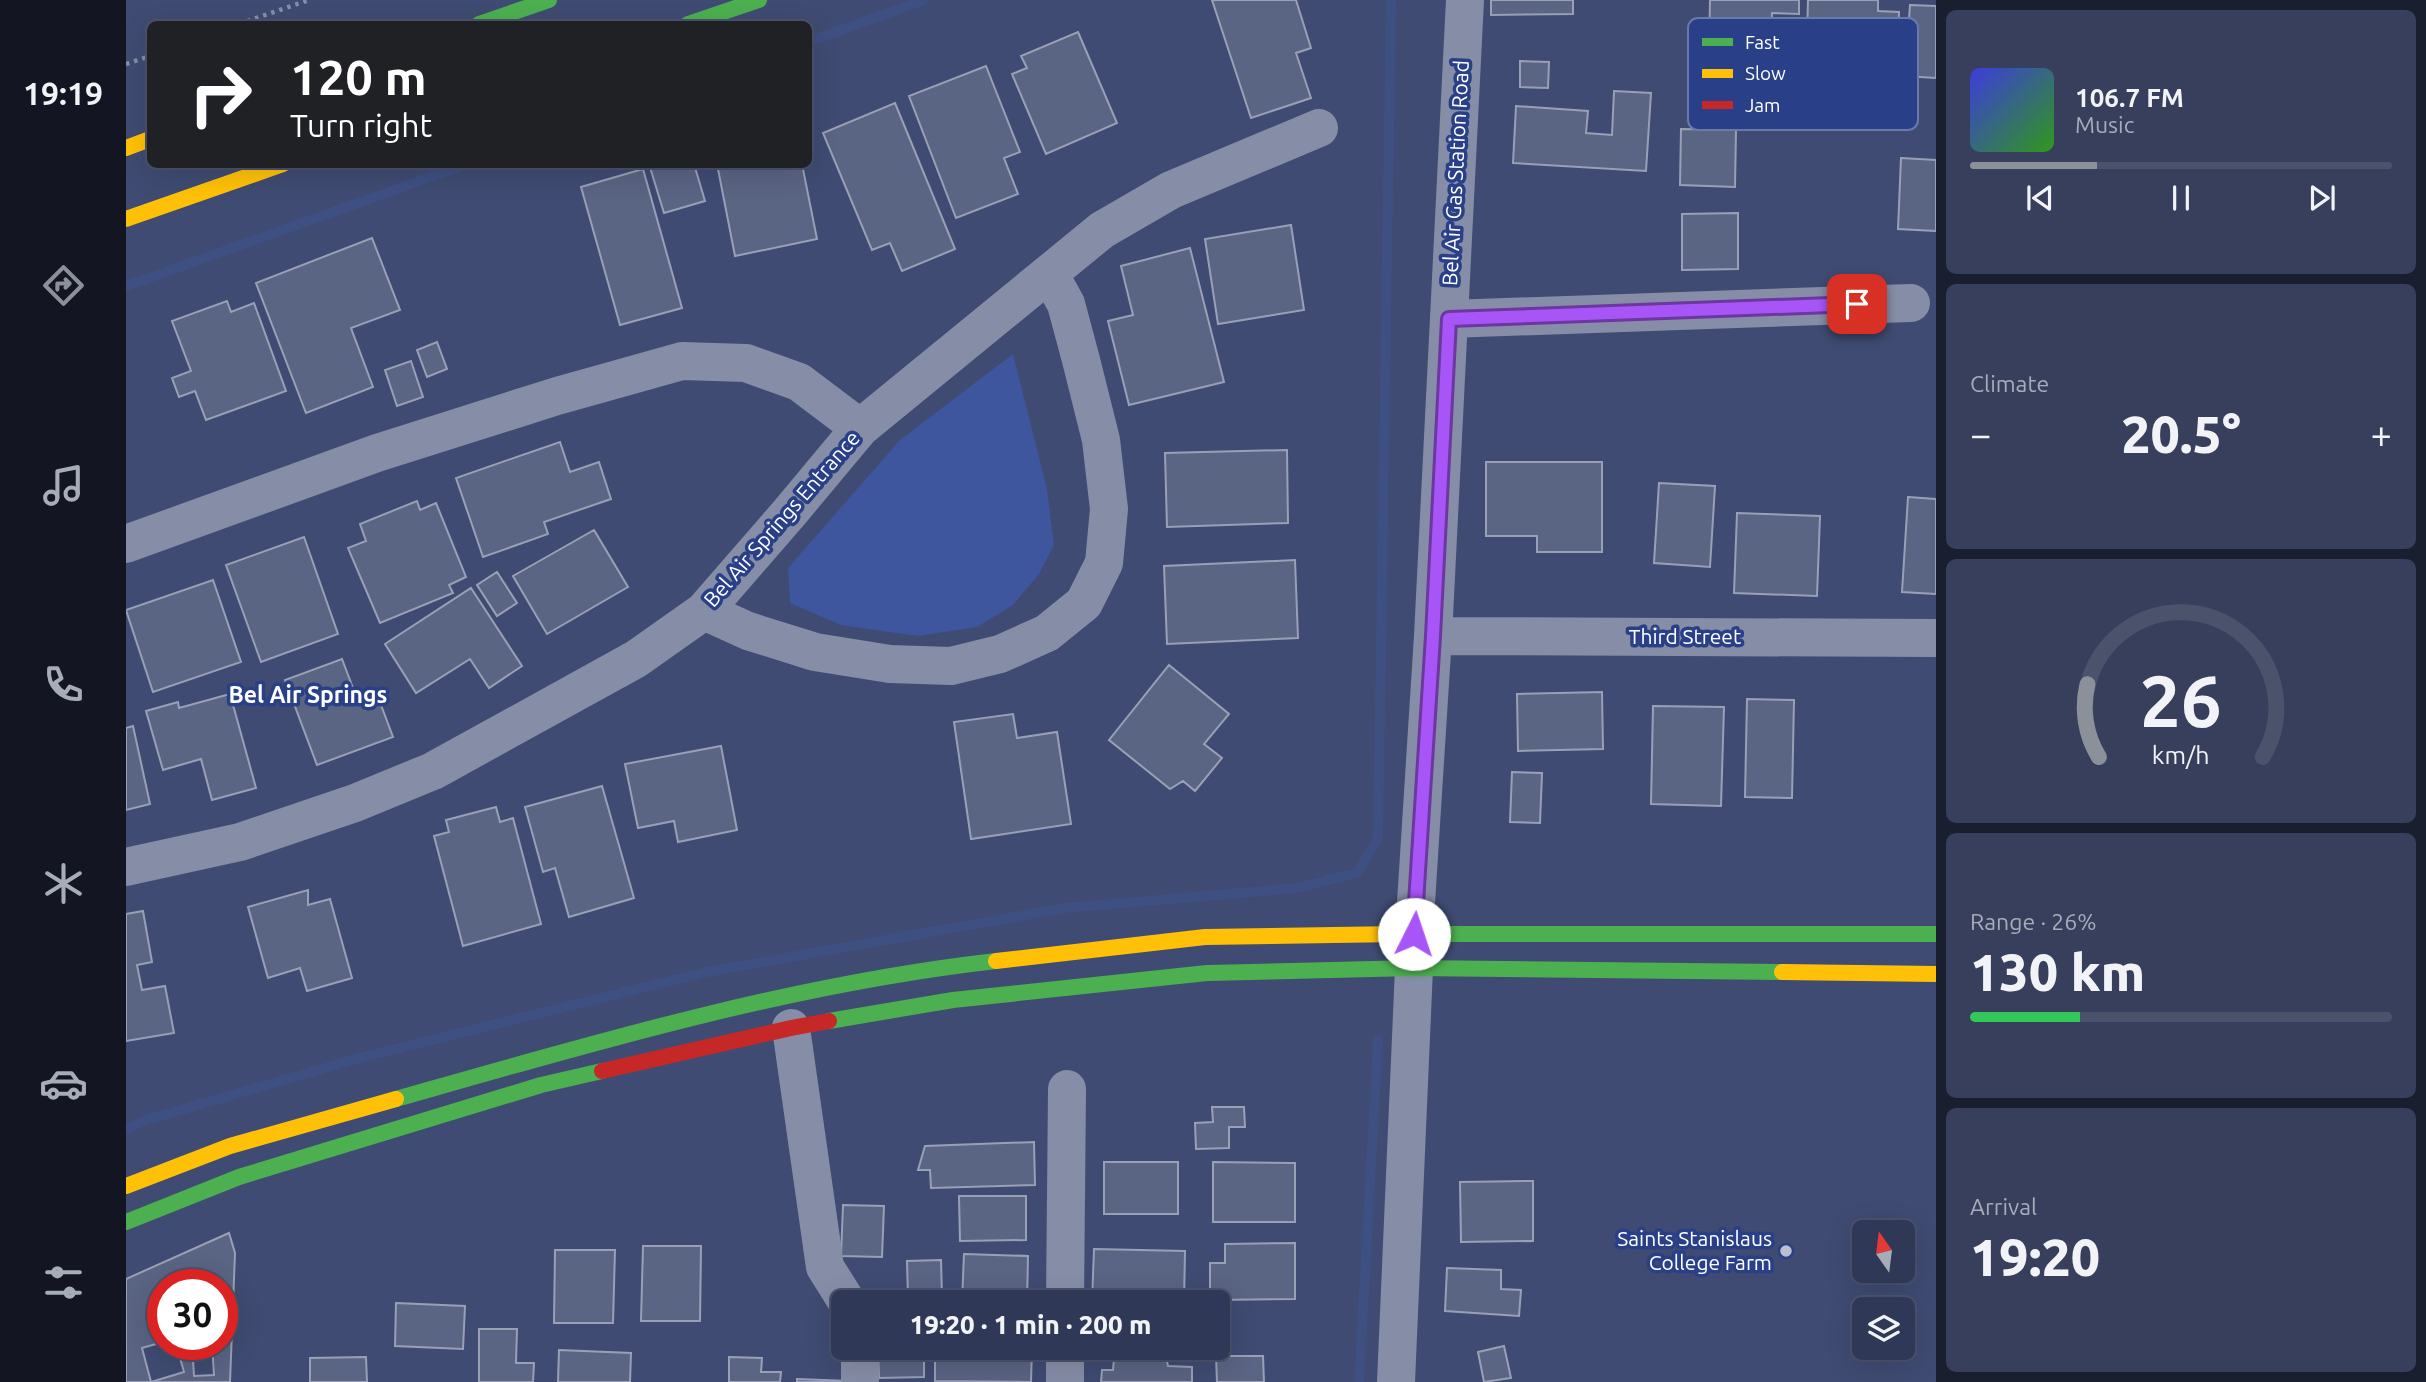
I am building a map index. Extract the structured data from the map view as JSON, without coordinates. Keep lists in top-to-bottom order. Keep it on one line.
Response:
{"streets":{"street":["Bel Air Gas Station Road","Bel Air Springs Entrance","Third Street"]},"crossings":[["Bel Air Gas Station Road","Third Street"]],"districts":["Bel Air Springs"],"places":["Saints Stanislaus College Farm"],"legend":["Fast","Slow","Jam"],"north":"top","page":{"tabs":"19:19","turn":["120 m","Turn right"],"song":["106.7 FM","Music"],"tile":["Climate",["Range · 26%","130 km"],["Arrival","19:20"]],"heat":["−","20.5°","+"],"limit":"30","trip":"19:20 · 1 min · 200 m","gauge":["26","km/h"]}}
